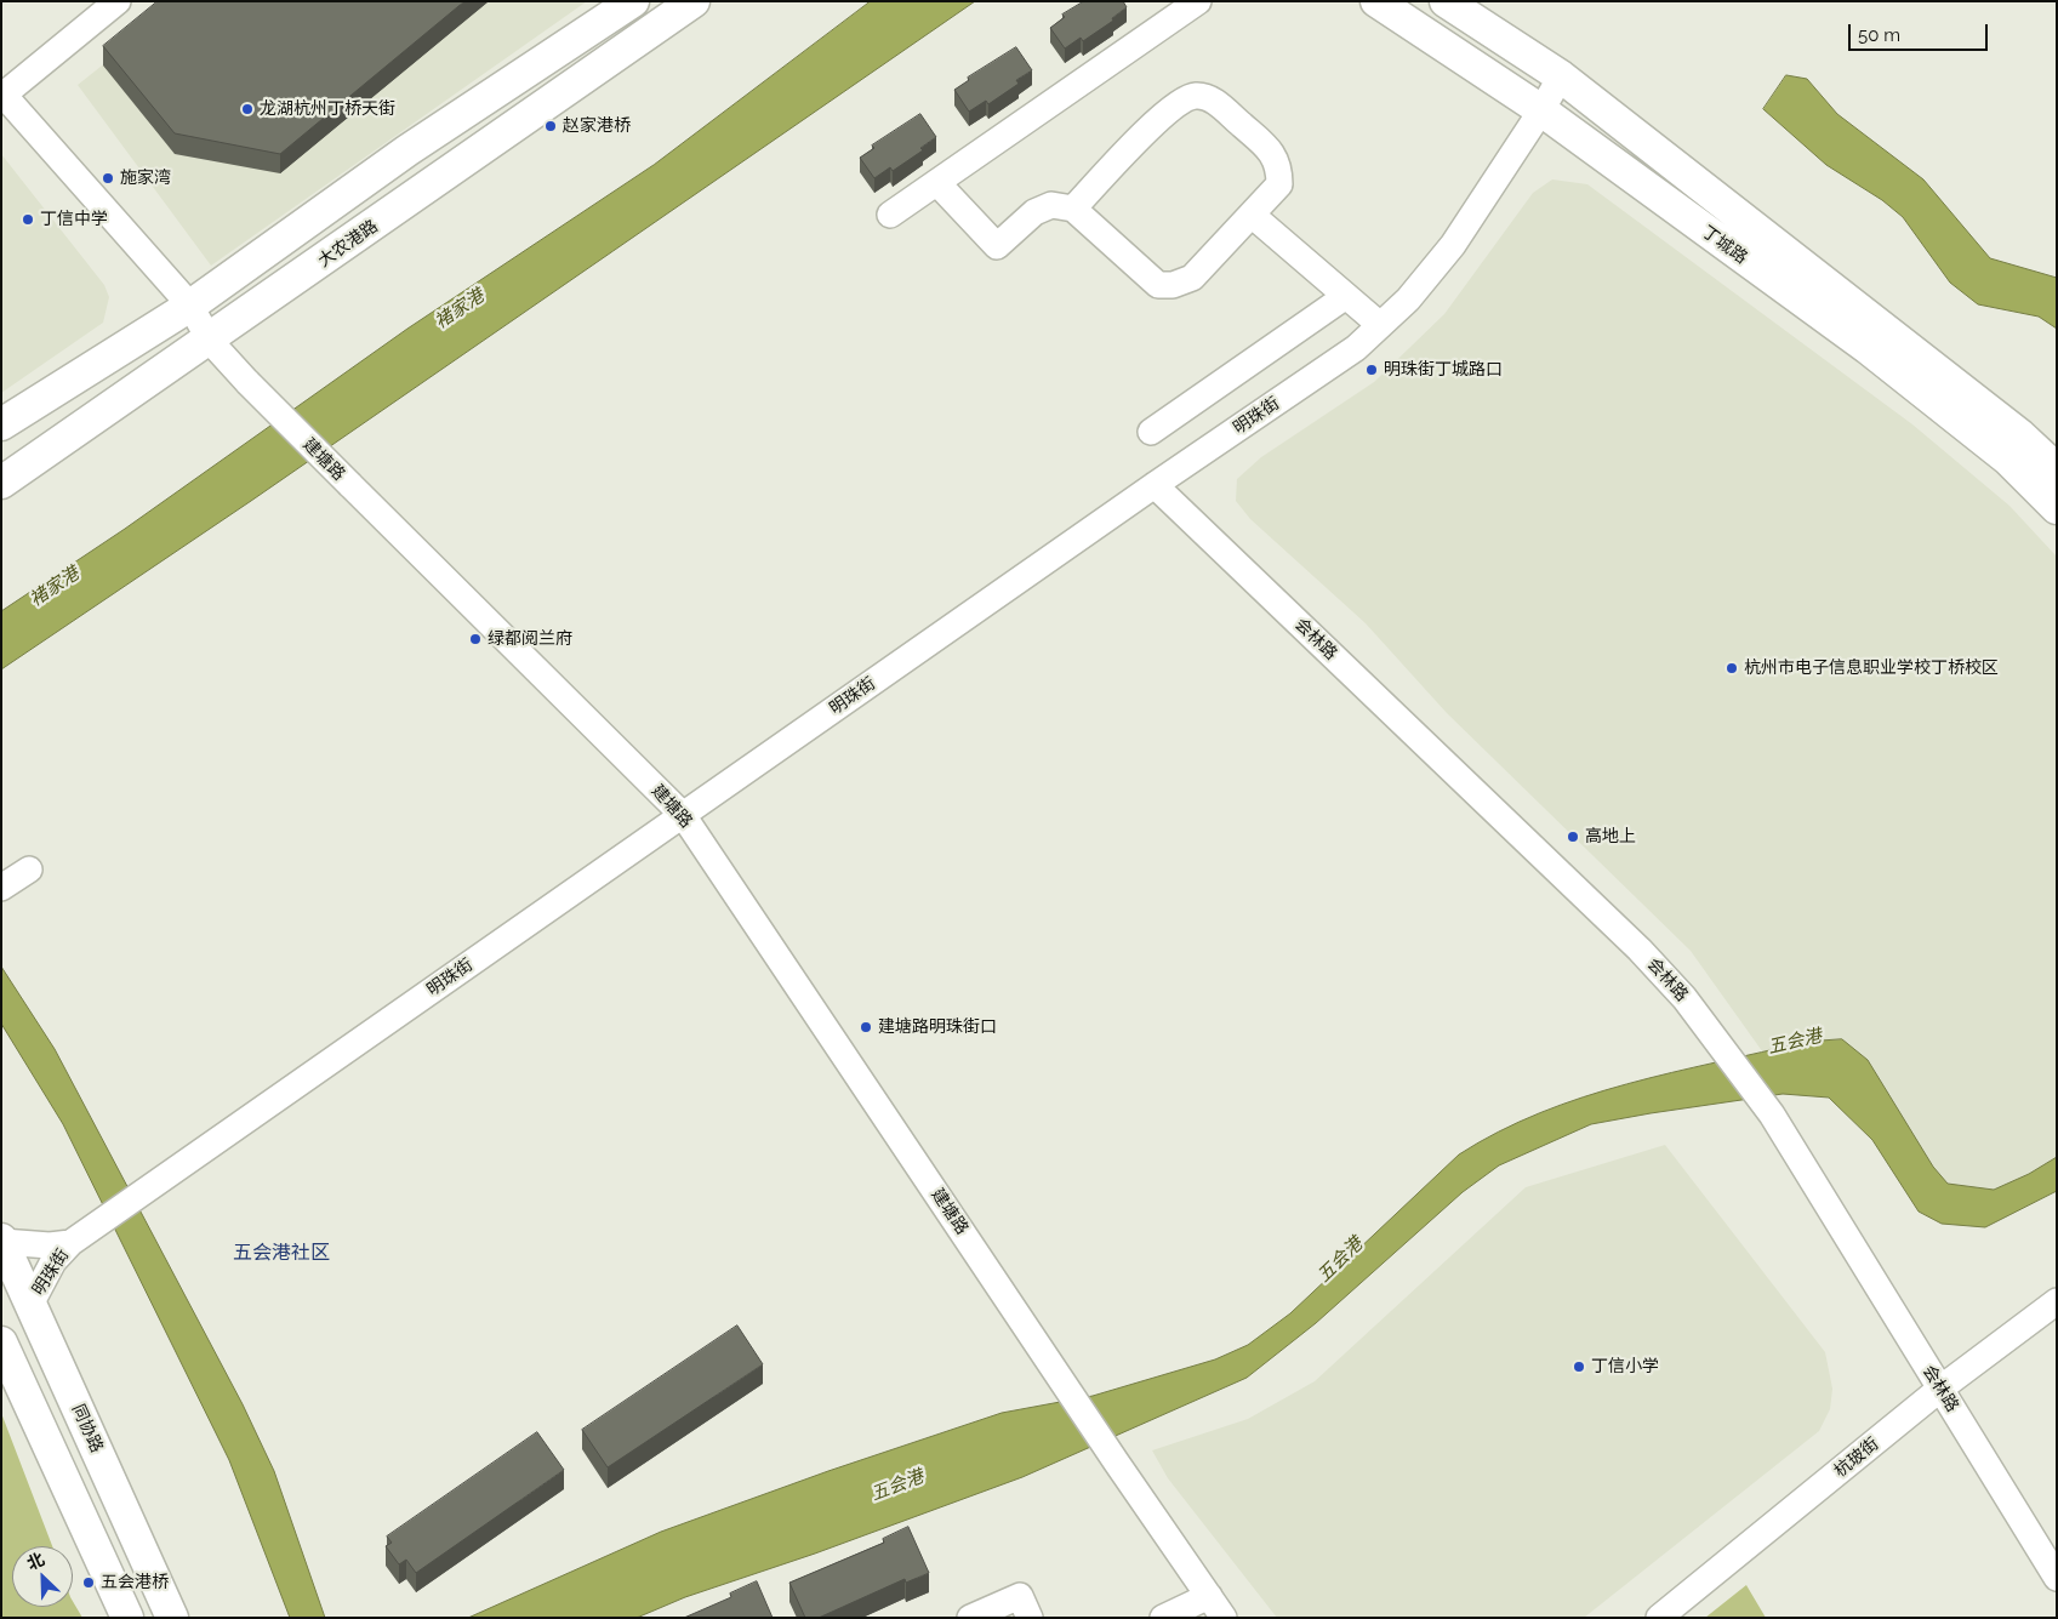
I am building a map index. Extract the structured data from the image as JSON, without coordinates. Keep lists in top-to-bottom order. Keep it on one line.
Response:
{"streets":{"main road":["大农港路","丁城路","同协路"],"street":["明珠街","建塘路","会林路","杭玻街"]},"crossings":[["大农港路","建塘路"],["丁城路","明珠街"],["明珠街","建塘路"],["明珠街","会林路"],["明珠街","同协路"],["会林路","杭玻街"]],"districts":["五会港社区"],"water":["褚家港","五会港"],"places":["龙湖杭州丁桥天街","赵家港桥","施家湾","丁信中学","明珠街丁城路口","绿都阅兰府","杭州市电子信息职业学校丁桥校区","高地上","建塘路明珠街口","丁信小学","五会港桥"],"scale_bar":"50 m","north":"top left"}
